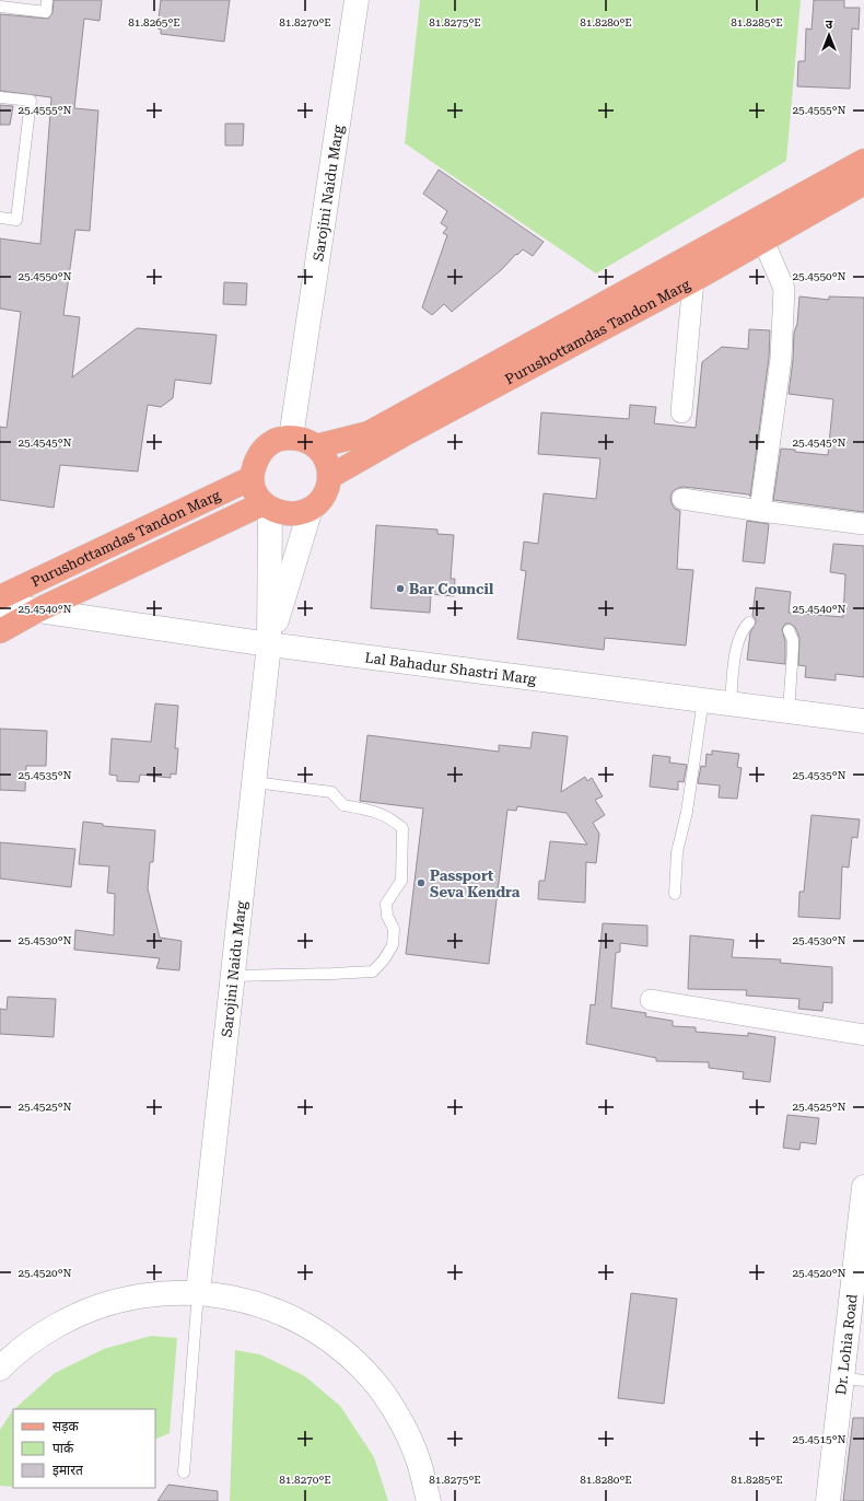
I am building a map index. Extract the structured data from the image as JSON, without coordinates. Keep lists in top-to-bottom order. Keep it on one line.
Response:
{"streets":{"main road":["Sarojini Naidu Marg","Purushottamdas Tandon Marg","Lal Bahadur Shastri Marg","Dr. Lohia Road"]},"crossings":[["Sarojini Naidu Marg","Purushottamdas Tandon Marg"],["Sarojini Naidu Marg","Lal Bahadur Shastri Marg"],["Purushottamdas Tandon Marg","Lal Bahadur Shastri Marg"]],"places":["Bar Council","Passport Seva Kendra"],"legend":["सड़क","पार्क","इमारत"],"north":"top","coordinates":["81.8265°E","81.8270°E","81.8275°E","81.8280°E","81.8285°E","25.4555°N","25.4550°N","25.4545°N","25.4540°N","25.4535°N","25.4530°N","25.4525°N","25.4520°N","25.4515°N"]}
